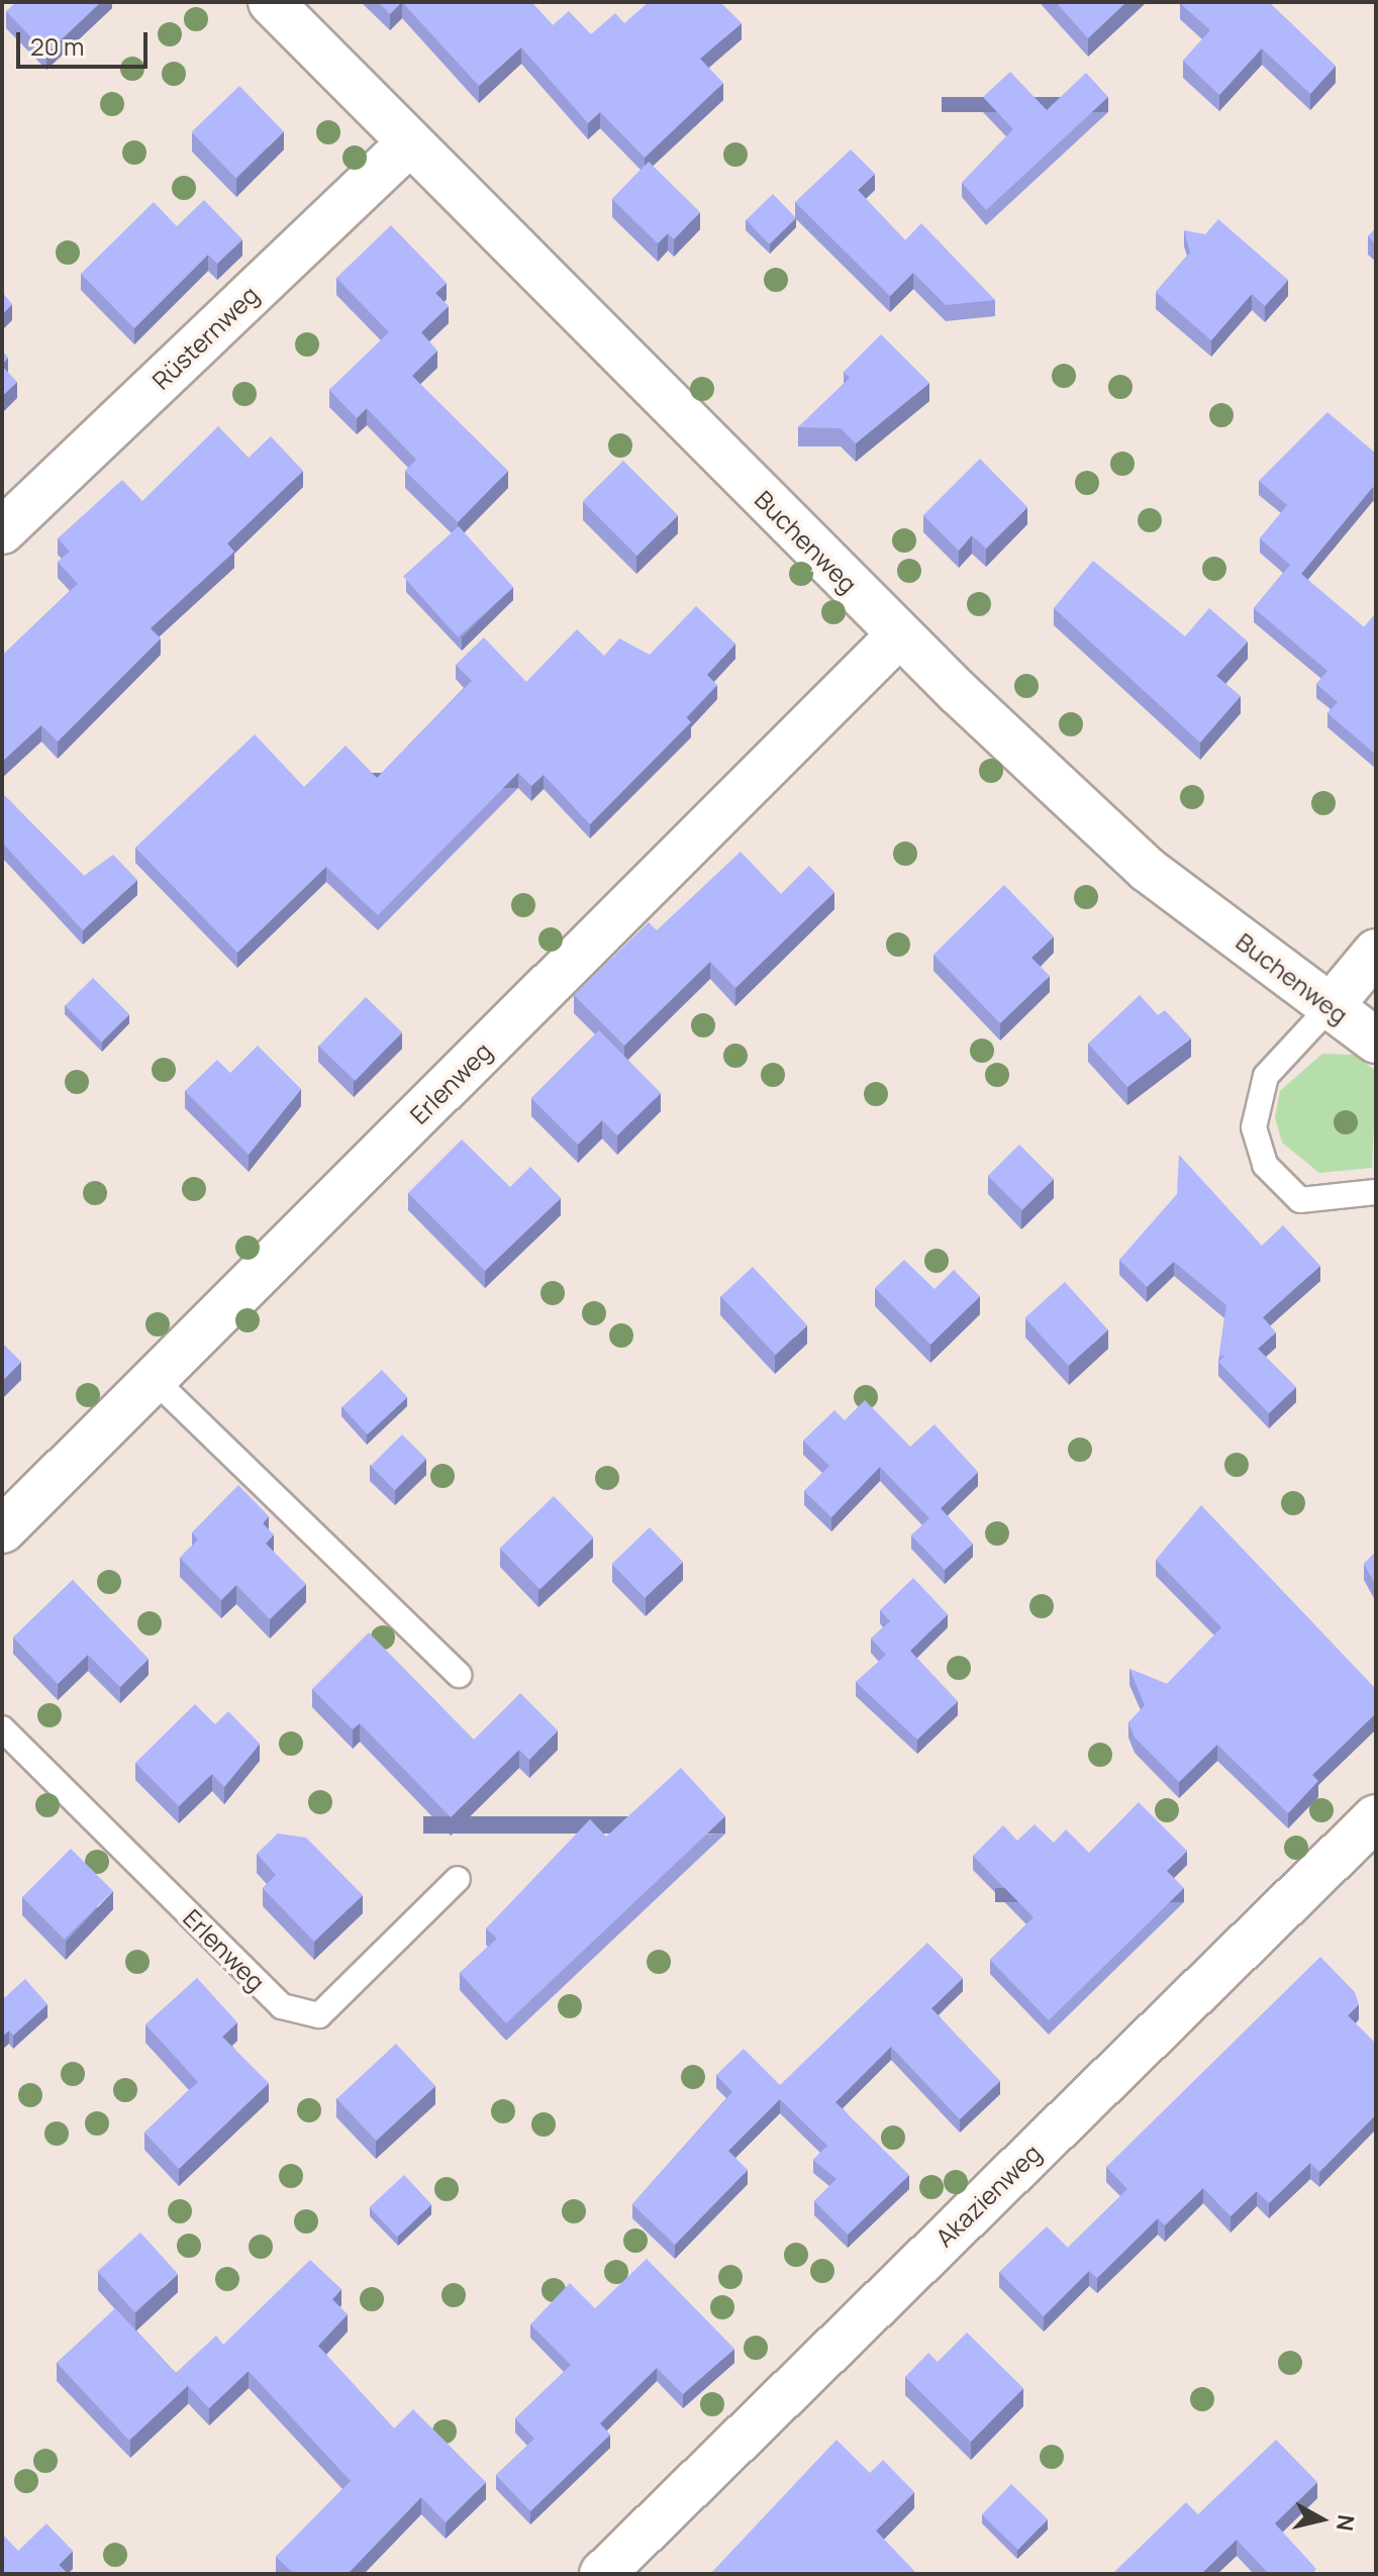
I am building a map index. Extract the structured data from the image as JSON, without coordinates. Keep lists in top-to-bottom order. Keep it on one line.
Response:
{"streets":{"street":["Rüsternweg","Buchenweg","Erlenweg","Akazienweg"]},"crossings":[["Rüsternweg","Buchenweg"],["Buchenweg","Erlenweg"]],"scale_bar":"20 m","north":"right"}
